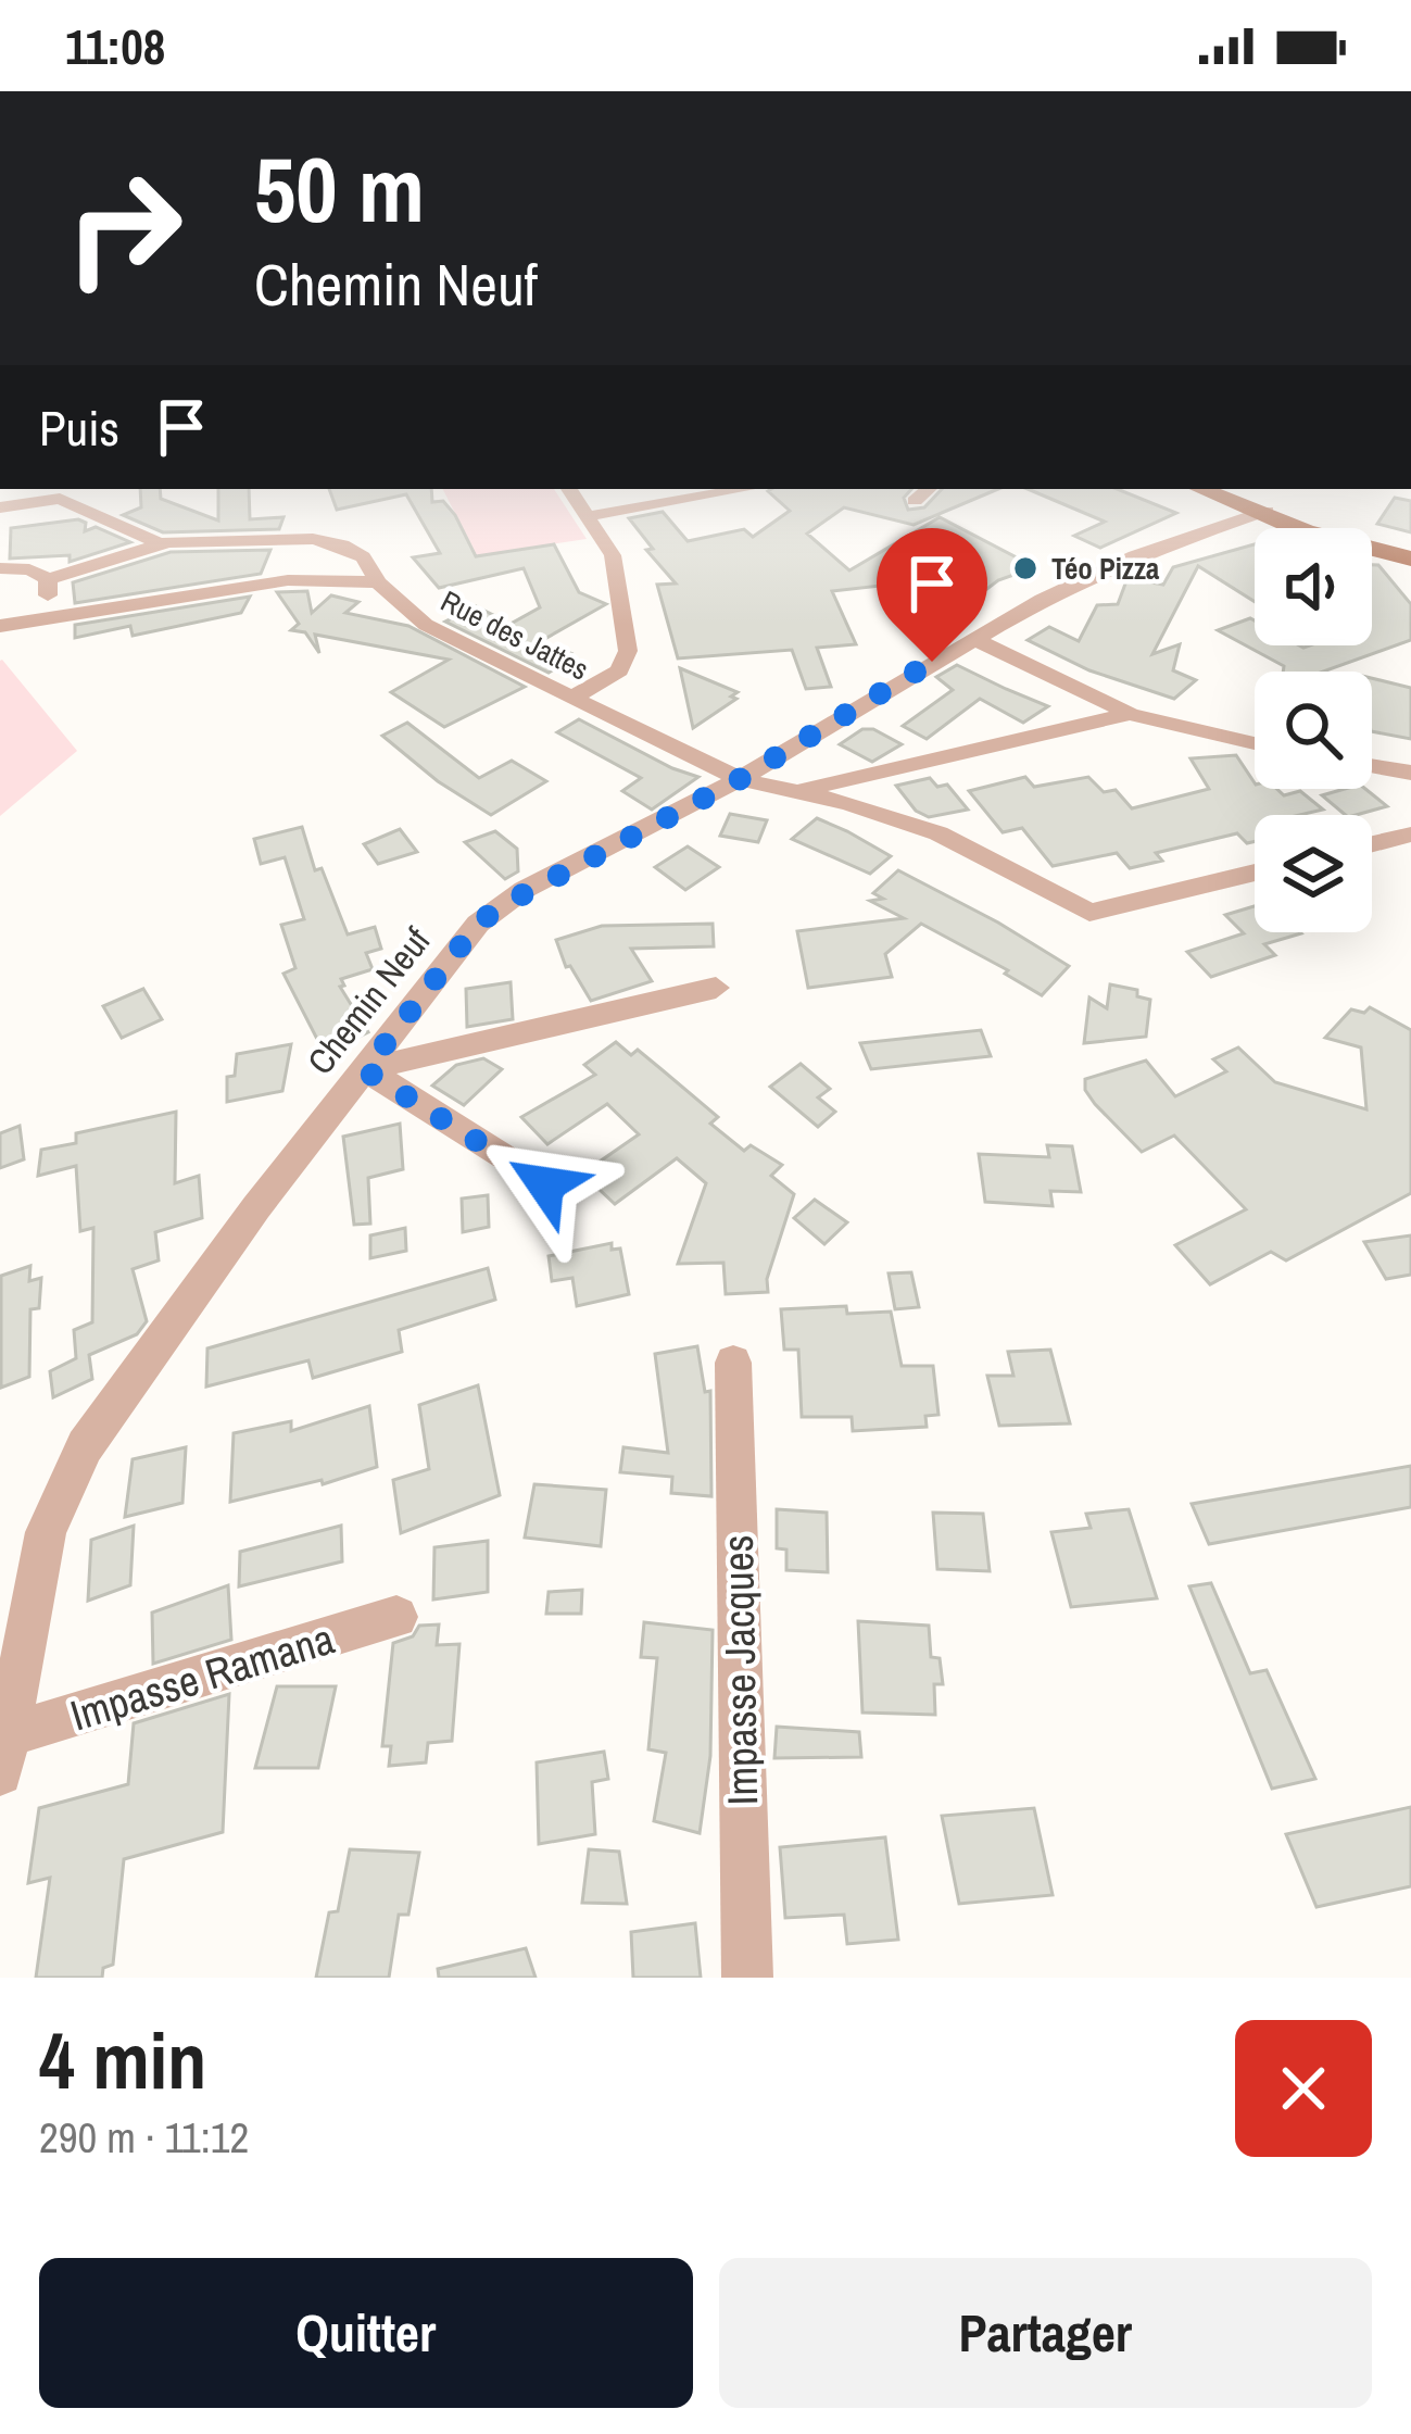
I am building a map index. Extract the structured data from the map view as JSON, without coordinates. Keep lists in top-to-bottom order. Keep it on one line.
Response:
{"streets":{"street":["Rue des Jattes","Chemin Neuf","Impasse Jacques","Impasse Ramana"]},"crossings":[["Rue des Jattes","Chemin Neuf"],["Chemin Neuf","Impasse Ramana"]],"places":["Téo Pizza"],"page":{"status":"11:08","turn":["50 m","Chemin Neuf"],"then":"Puis","heading":["4 min","290 m · 11:12"],"buttons":["Quitter","Partager"]}}
